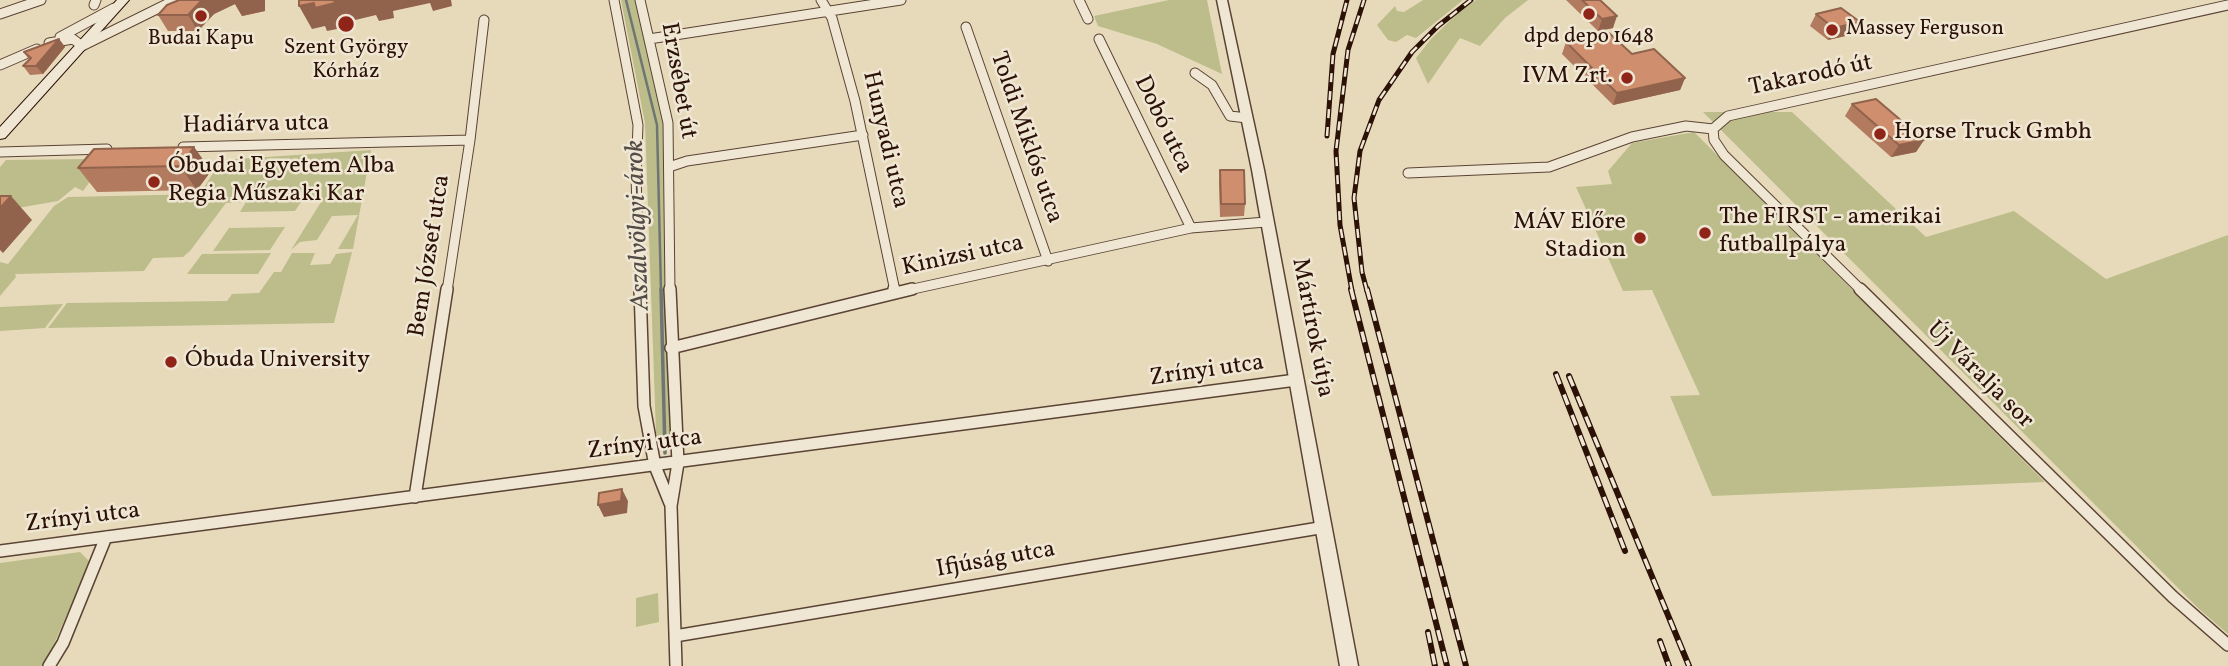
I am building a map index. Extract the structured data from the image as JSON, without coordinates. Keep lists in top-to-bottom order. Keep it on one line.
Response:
{"streets":{"street":["Takarodó út","Erzsébet út","Dobó utca","Hadiárva utca","Toldi Miklós utca","Hunyadi utca","Bem József utca","Kinizsi utca","Mártírok útja","Zrínyi utca","Új Váralja sor","Ifjúság utca"]},"crossings":[["Takarodó út","Új Váralja sor"],["Erzsébet út","Kinizsi utca"],["Erzsébet út","Zrínyi utca"],["Erzsébet út","Ifjúság utca"],["Dobó utca","Kinizsi utca"],["Hadiárva utca","Bem József utca"],["Toldi Miklós utca","Kinizsi utca"],["Hunyadi utca","Kinizsi utca"],["Bem József utca","Zrínyi utca"],["Kinizsi utca","Mártírok útja"],["Mártírok útja","Zrínyi utca"],["Mártírok útja","Ifjúság utca"]],"water":["Aszalvölgyi-árok"],"places":["dpd depo 1648","Budai Kapu","Szent György Kórház","Massey Ferguson","IVM Zrt.","Horse Truck Gmbh","Óbudai Egyetem Alba Regia Műszaki Kar","The FIRST - amerikai futballpálya","MÁV Előre Stadion","Óbuda University"]}
